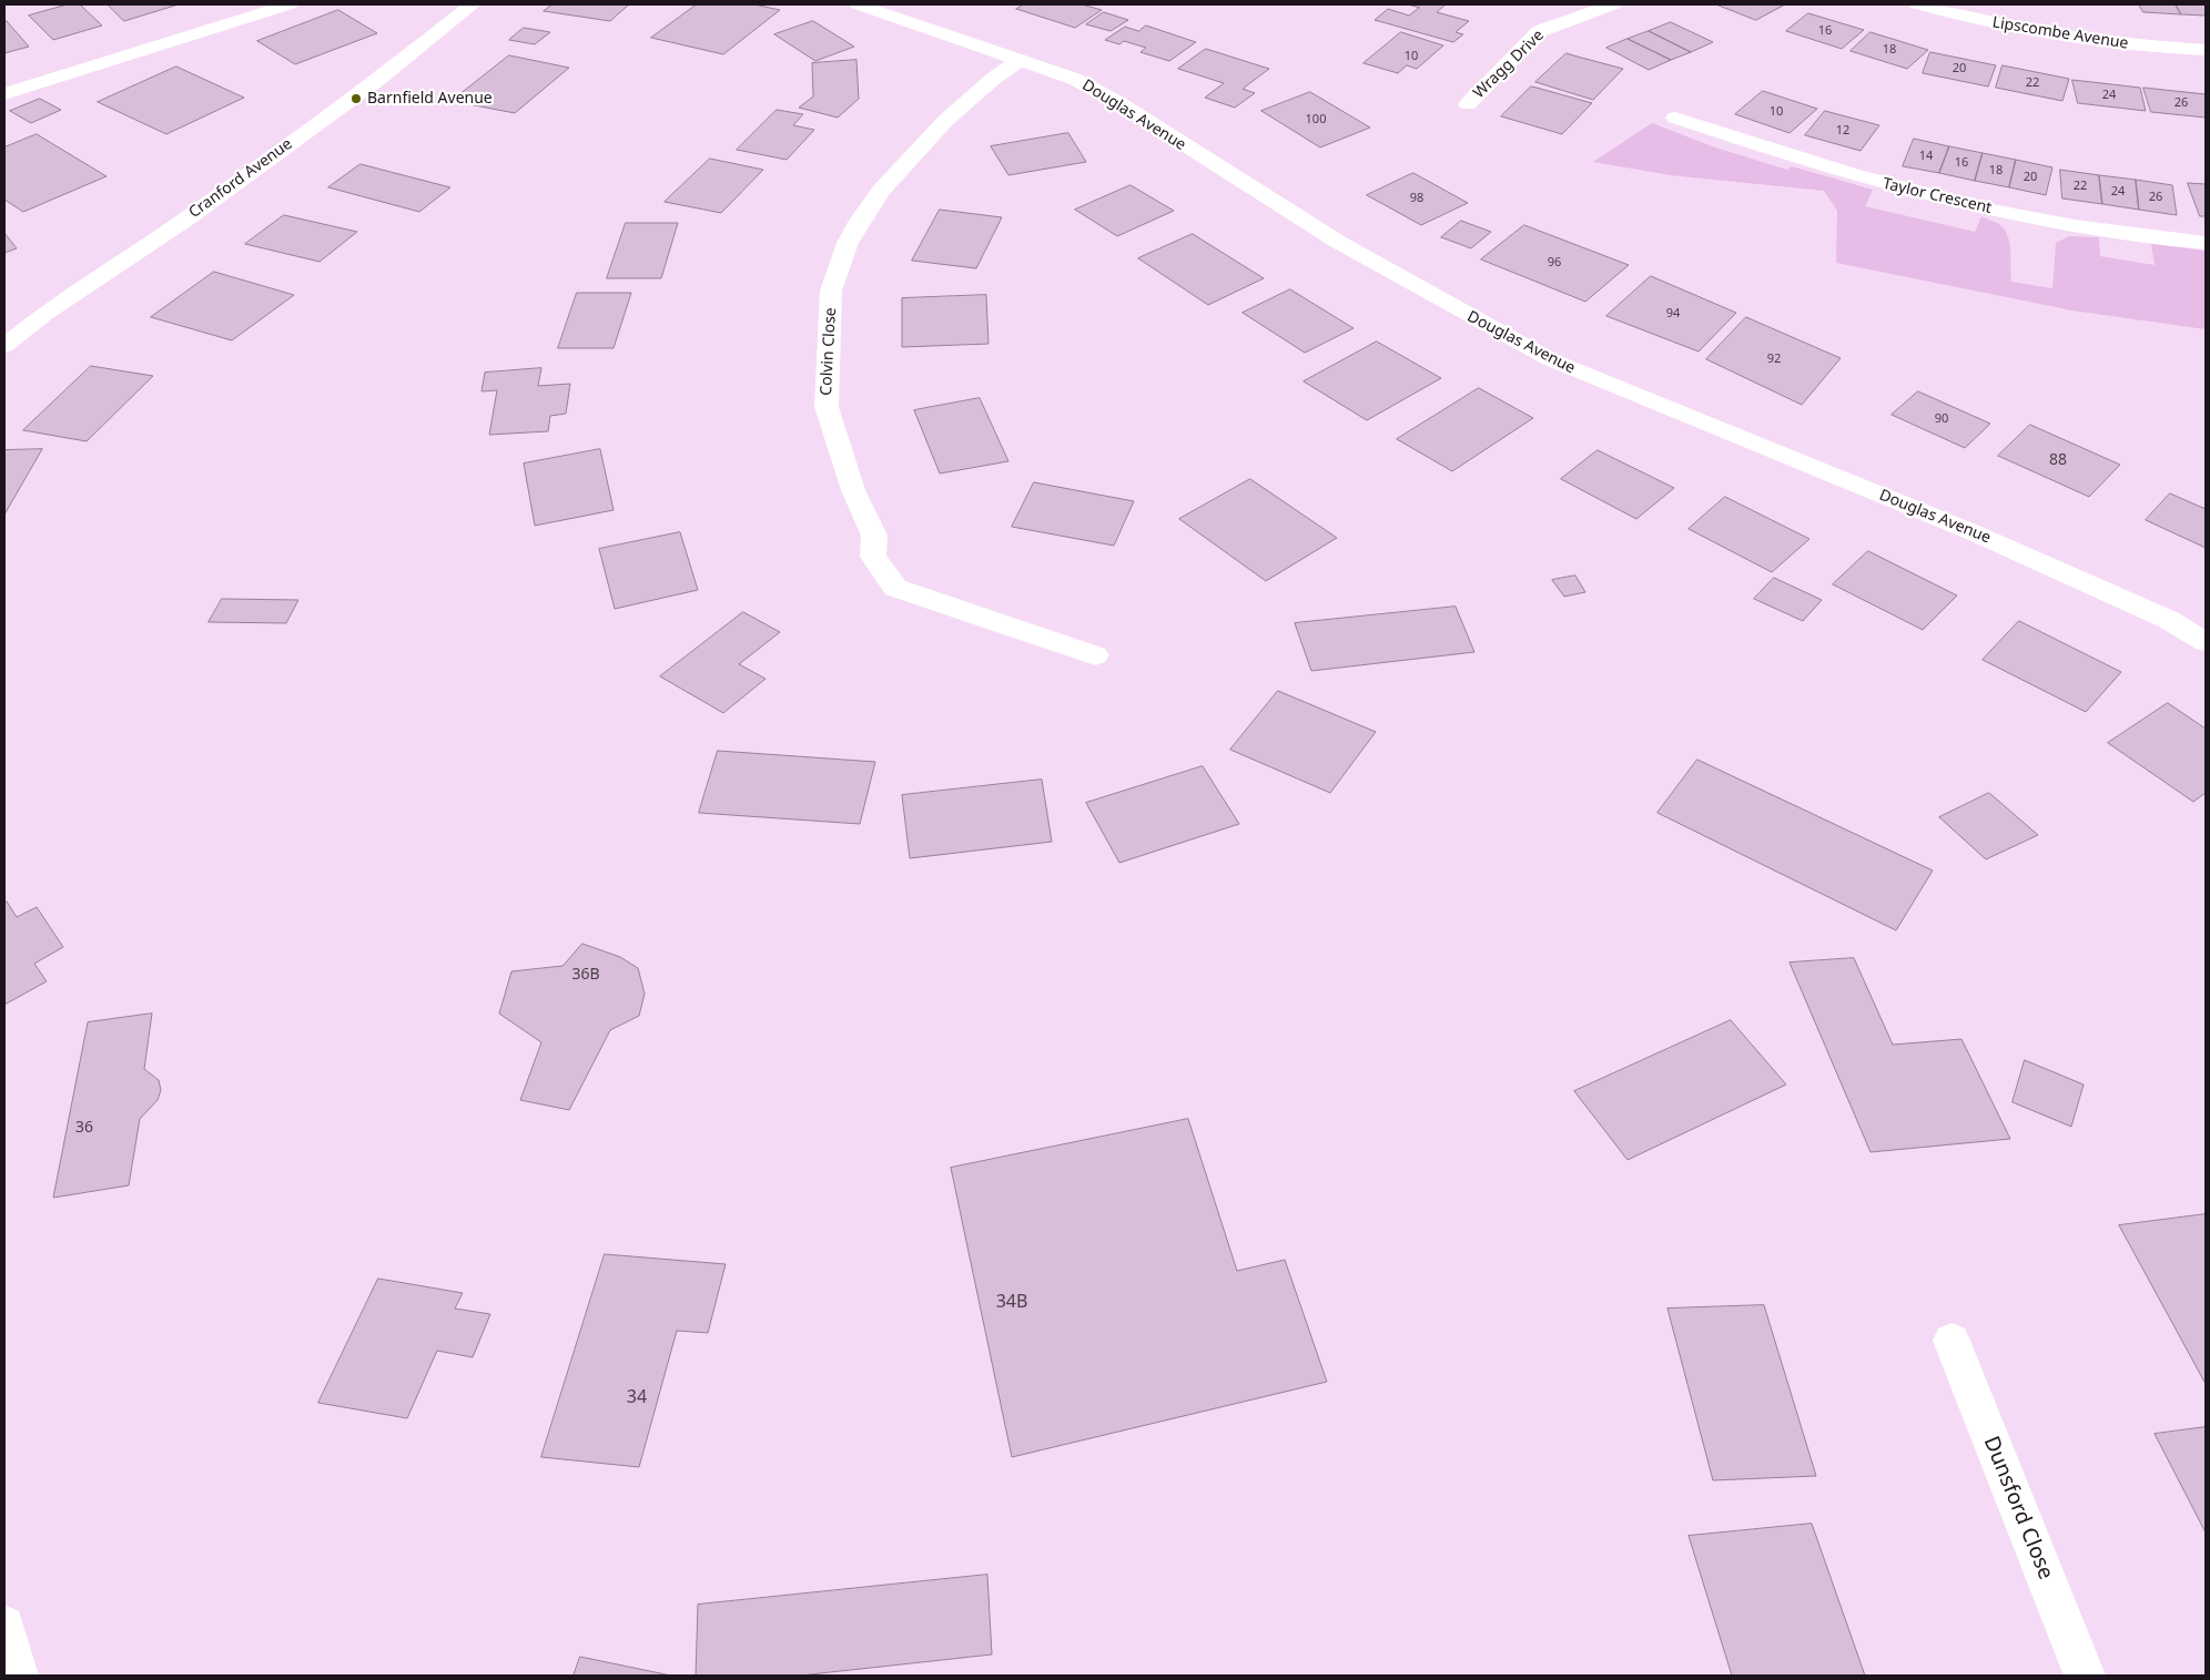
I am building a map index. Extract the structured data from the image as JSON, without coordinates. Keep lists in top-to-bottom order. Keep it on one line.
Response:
{"streets":{"street":["Lipscombe Avenue","Wragg Drive","Douglas Avenue","Cranford Avenue","Taylor Crescent","Colvin Close","Dunsford Close"]},"crossings":[["Douglas Avenue","Colvin Close"]],"places":["Barnfield Avenue"],"house_numbers":["16","18","10","20","22","24","26","10","100","12","14","16","18","20","22","24","26","98","96","94","92","90","88","36B","36","34B","34"]}
